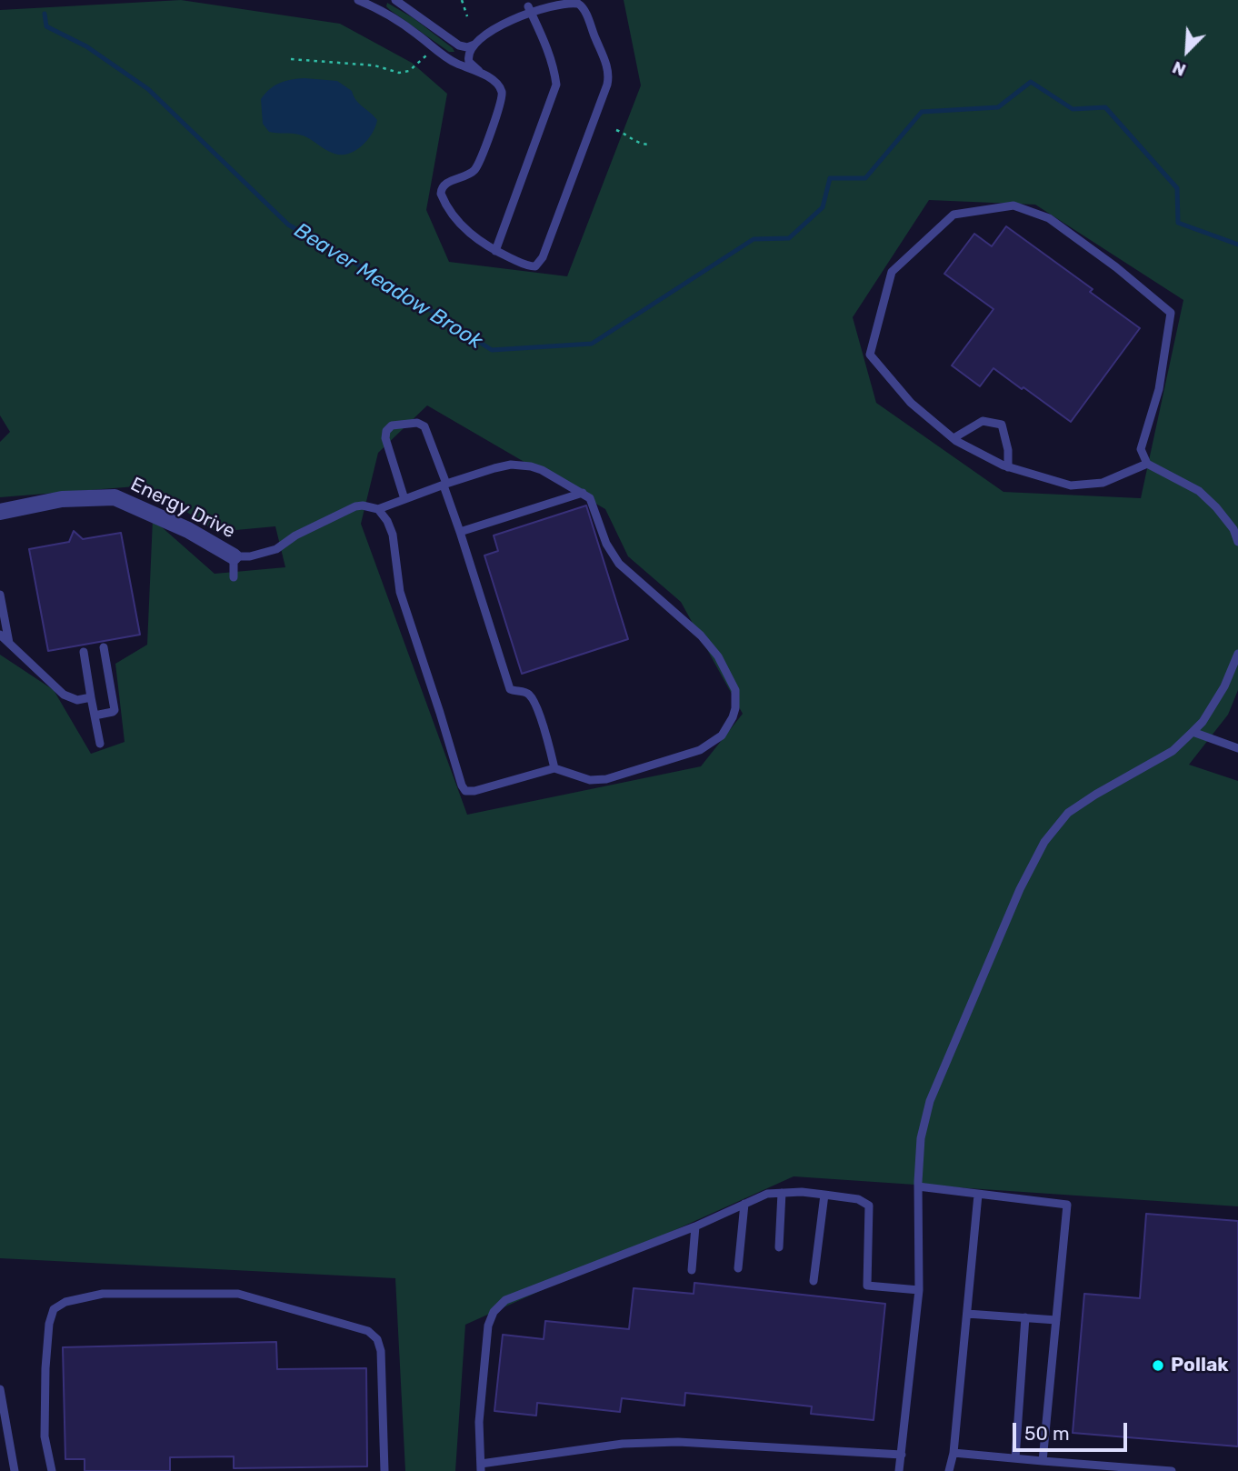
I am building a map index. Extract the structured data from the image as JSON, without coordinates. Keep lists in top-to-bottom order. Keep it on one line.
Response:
{"streets":{"street":["Energy Drive"]},"water":["Beaver Meadow Brook"],"places":["Pollak"],"scale_bar":"50 m","north":"bottom left"}
